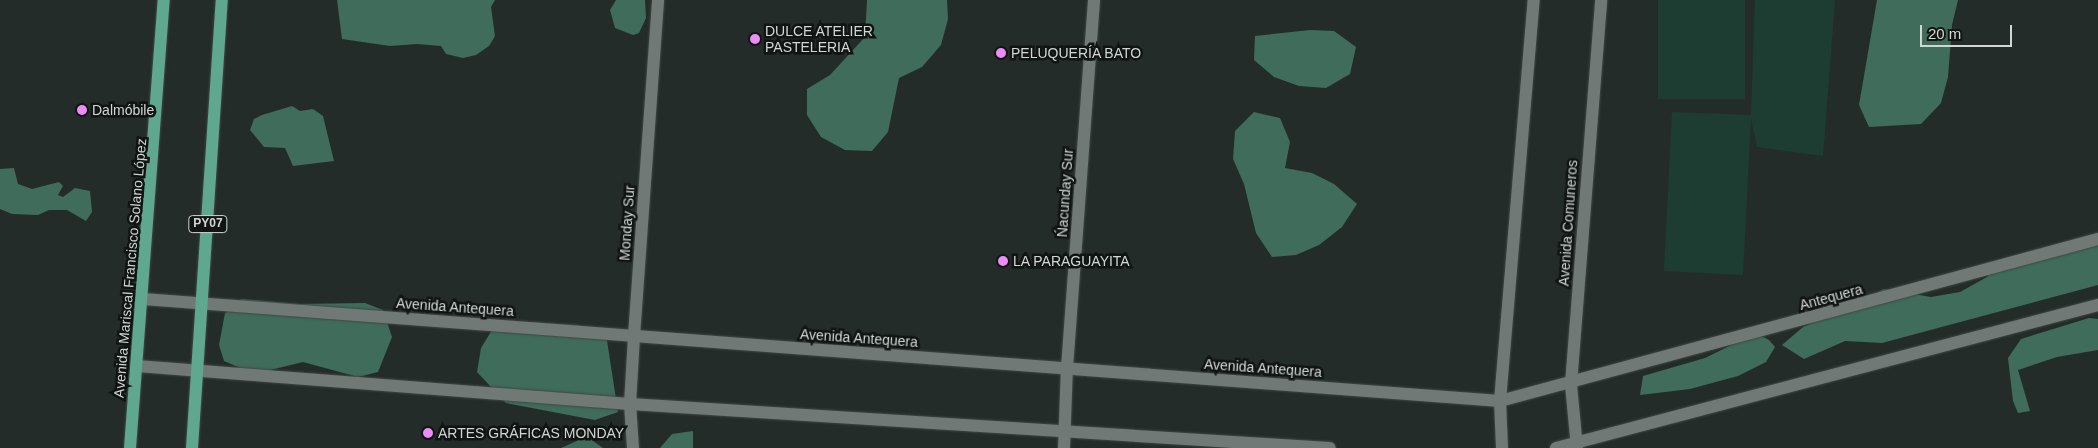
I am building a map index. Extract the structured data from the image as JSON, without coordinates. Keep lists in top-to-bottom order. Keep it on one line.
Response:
{"streets":{"main road":["PY07","Avenida Mariscal Francisco Solano López"],"street":["Ńacunday Sur","Monday Sur","Avenida Comuneros","Antequera","Avenida Antequera"]},"crossings":[["Ńacunday Sur","Avenida Antequera"],["Monday Sur","Avenida Antequera"],["Avenida Comuneros","Antequera"],["Avenida Comuneros","Avenida Antequera"],["PY07","Avenida Antequera"],["Avenida Mariscal Francisco Solano López","Avenida Antequera"],["Antequera","Avenida Antequera"]],"places":["DULCE ATELIER PASTELERIA","PELUQUERÍA BATO","Dalmóbile","LA PARAGUAYITA","ARTES GRÁFICAS MONDAY"],"scale_bar":"20 m"}
